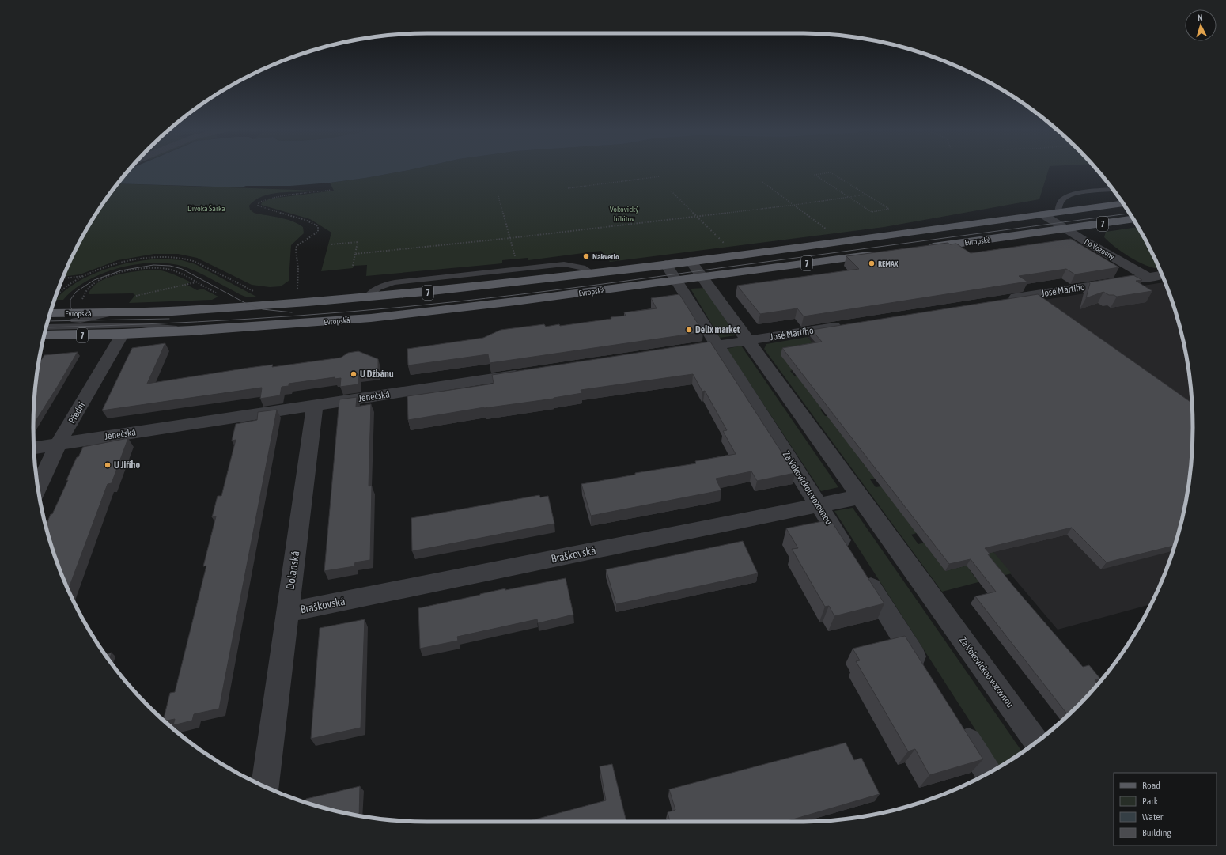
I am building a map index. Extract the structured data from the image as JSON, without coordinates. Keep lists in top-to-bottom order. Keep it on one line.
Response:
{"streets":{"main road":["7","Evropská"],"street":["Do Vozovny","José Martího","Jenečská","Přední","Za Vokovickou vozovnou","Braškovská","Dolanská"]},"crossings":[["Evropská","Do Vozovny"],["Evropská","Přední"],["Evropská","Za Vokovickou vozovnou"],["Do Vozovny","José Martího"],["José Martího","Za Vokovickou vozovnou"],["Jenečská","Přední"],["Jenečská","Dolanská"],["Za Vokovickou vozovnou","Braškovská"],["Braškovská","Dolanská"]],"parks":["Divoká Šárka","Vokovický hřbitov"],"places":["Nakvetlo","REMAX","Delix market","U Džbánu","U Jiřího"],"legend":["Road","Park","Water","Building"],"north":"top"}
